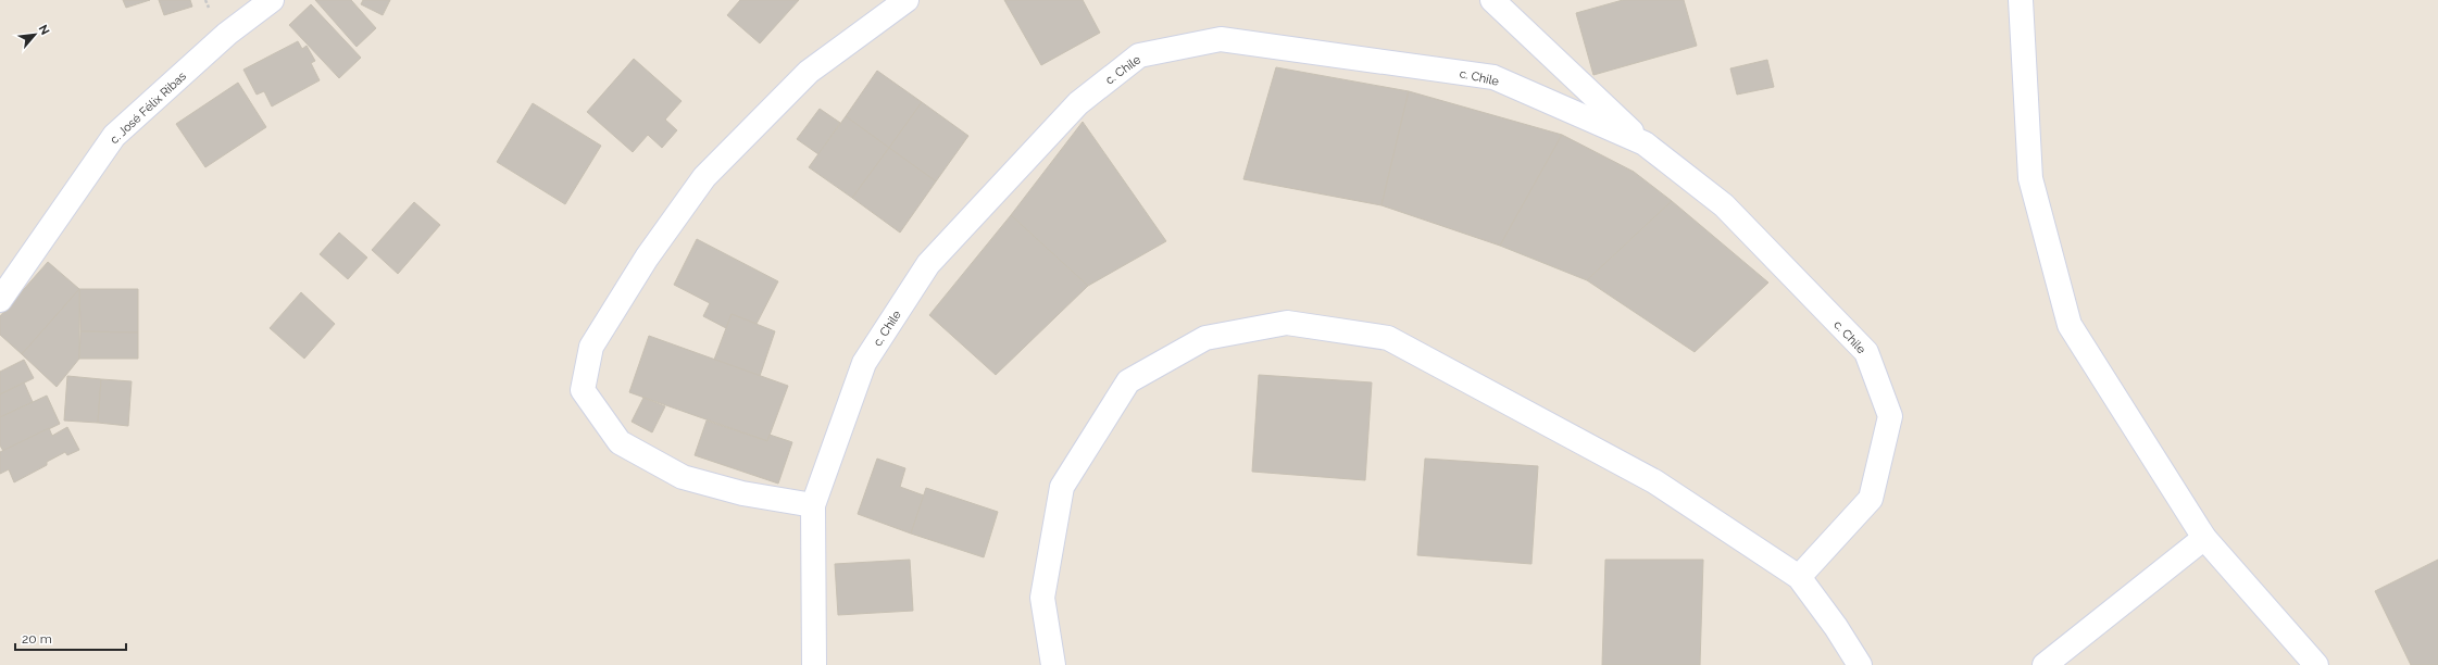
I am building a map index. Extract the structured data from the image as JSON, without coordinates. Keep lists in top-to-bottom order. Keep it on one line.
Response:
{"streets":{"street":["c. Chile","c. José Félix Ribas"]},"scale_bar":"20 m","north":"top right"}
